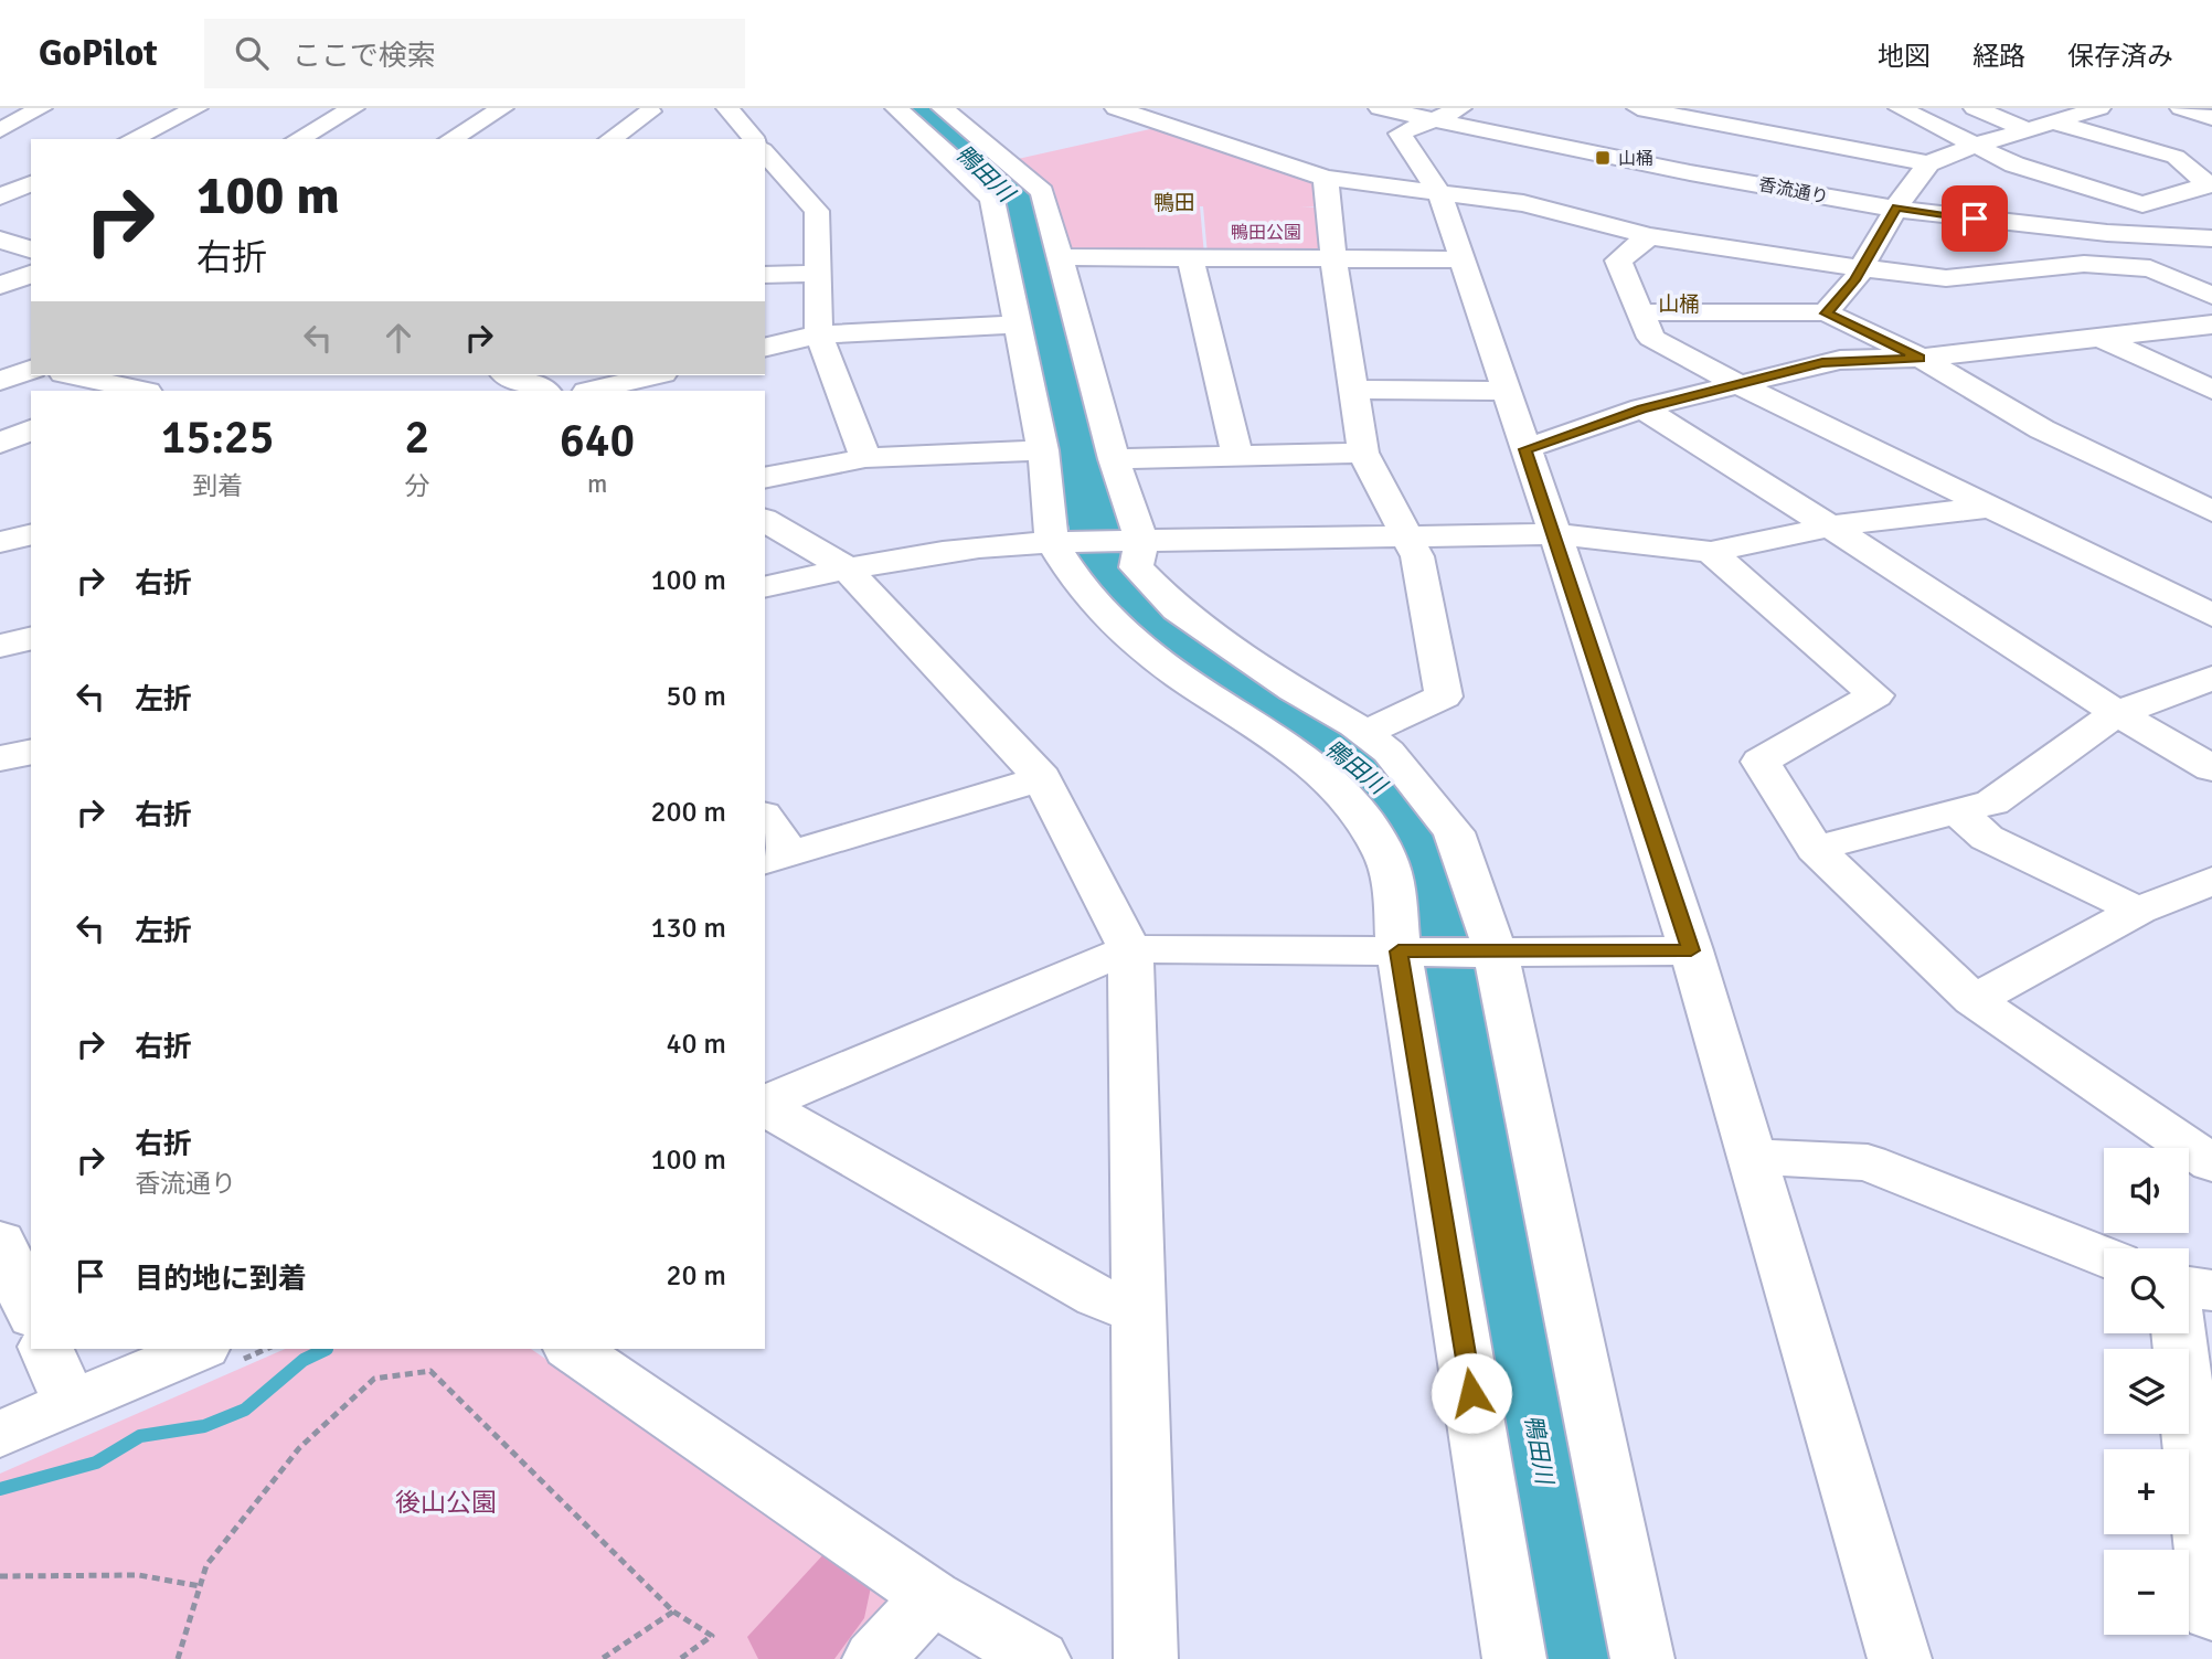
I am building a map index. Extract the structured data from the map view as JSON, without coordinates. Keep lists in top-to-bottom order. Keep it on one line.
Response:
{"streets":{"street":["香流通り"]},"districts":["鴨田","山桶"],"water":["鴨田川"],"parks":["鴨田公園","後山公園"],"places":{"transit":["山桶"]},"page":{"header":"GoPilot","search":"ここで検索","nav":["地図","経路","保存済み"],"turn":["100 m","右折"],"eta":["15:25","到着","2","分","640","m"],"list":[{"name":"右折","value":"100 m"},{"name":"左折","value":"50 m"},{"name":"右折","value":"200 m"},{"name":"左折","value":"130 m"},{"name":"右折","value":"40 m"},{"name":"右折","note":"香流通り","value":"100 m"},{"name":"目的地に到着","value":"20 m"}],"map_buttons":["+","−"]}}
